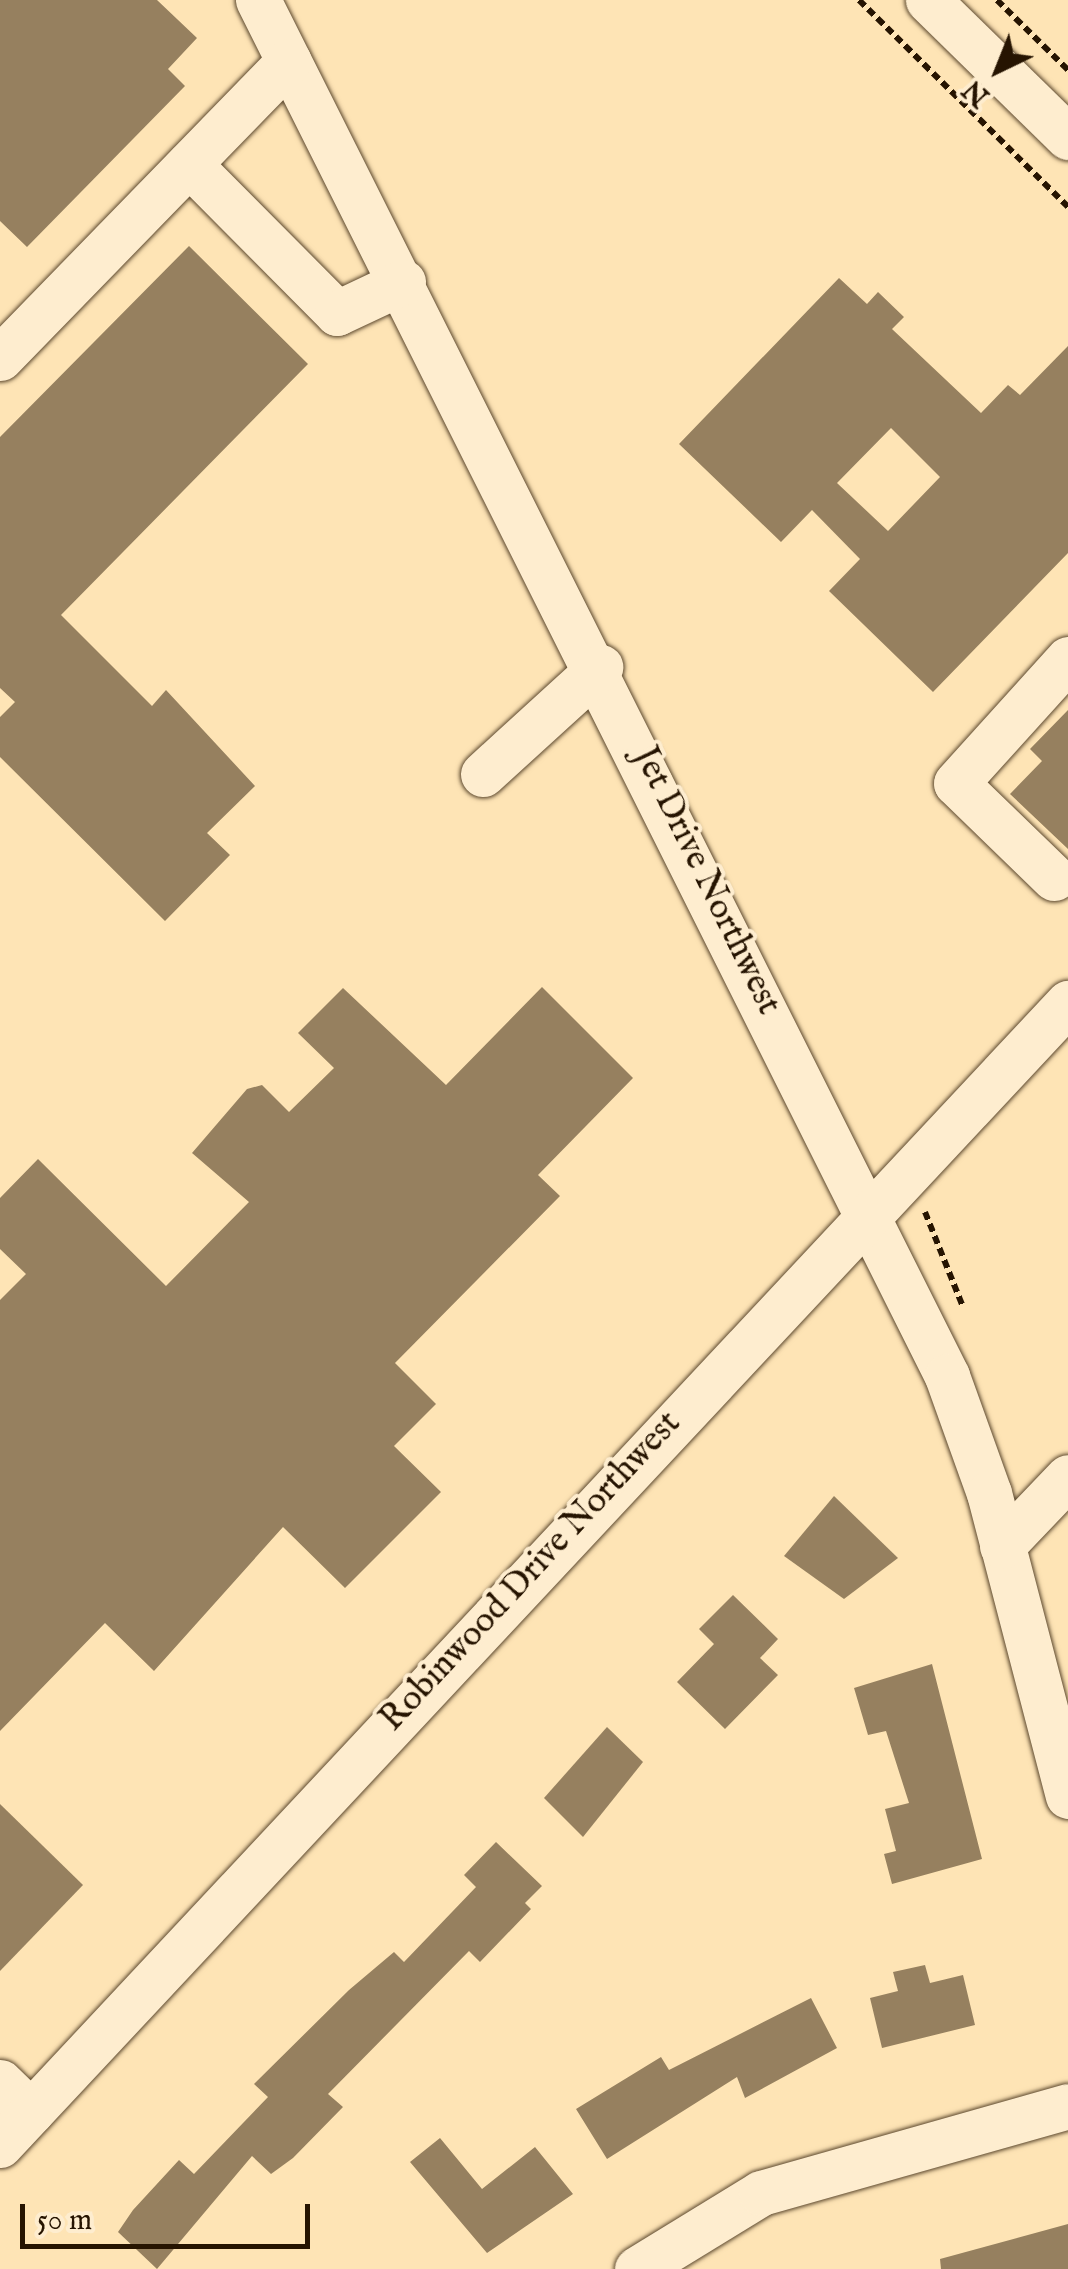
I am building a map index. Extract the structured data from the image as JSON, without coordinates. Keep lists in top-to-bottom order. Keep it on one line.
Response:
{"streets":{"street":["Jet Drive Northwest","Robinwood Drive Northwest"]},"crossings":[["Jet Drive Northwest","Robinwood Drive Northwest"]],"scale_bar":"50 m","north":"bottom left"}
